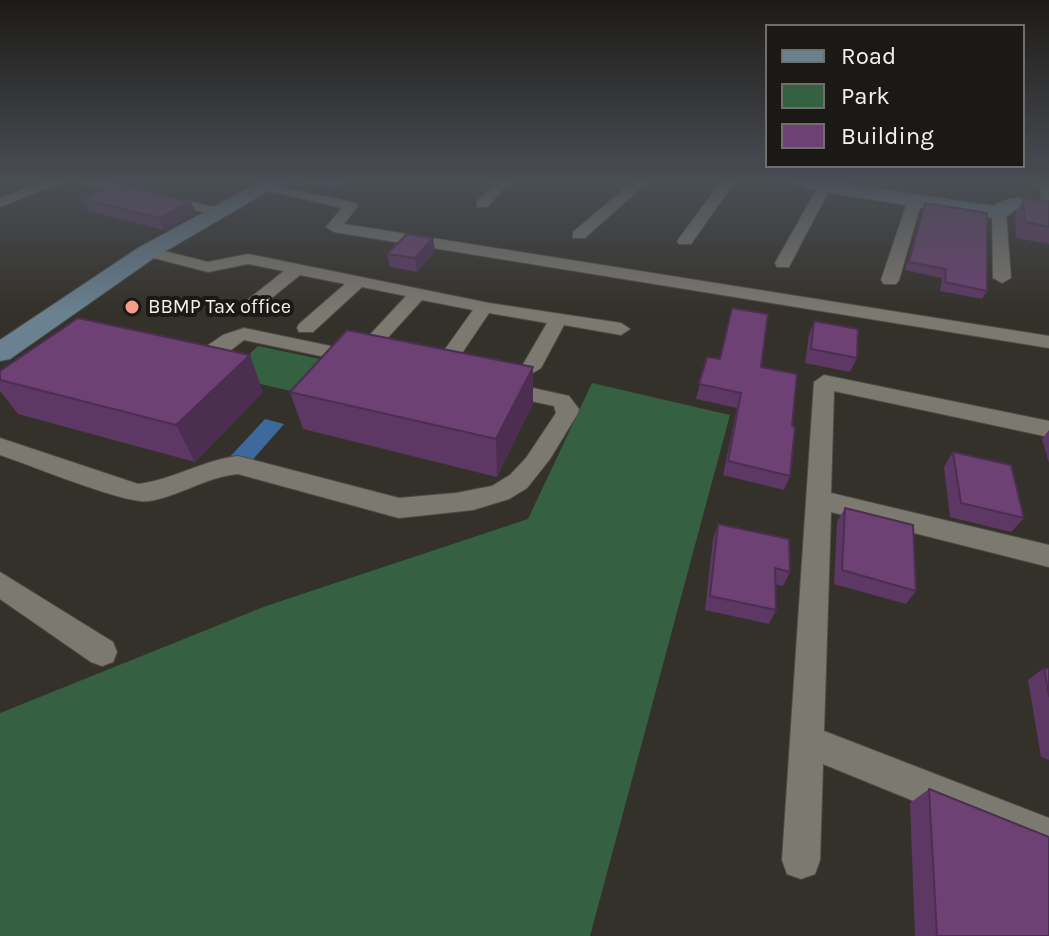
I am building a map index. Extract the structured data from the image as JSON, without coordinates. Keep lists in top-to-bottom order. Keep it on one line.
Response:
{"places":["BBMP Tax office"],"legend":["Road","Park","Building"]}
